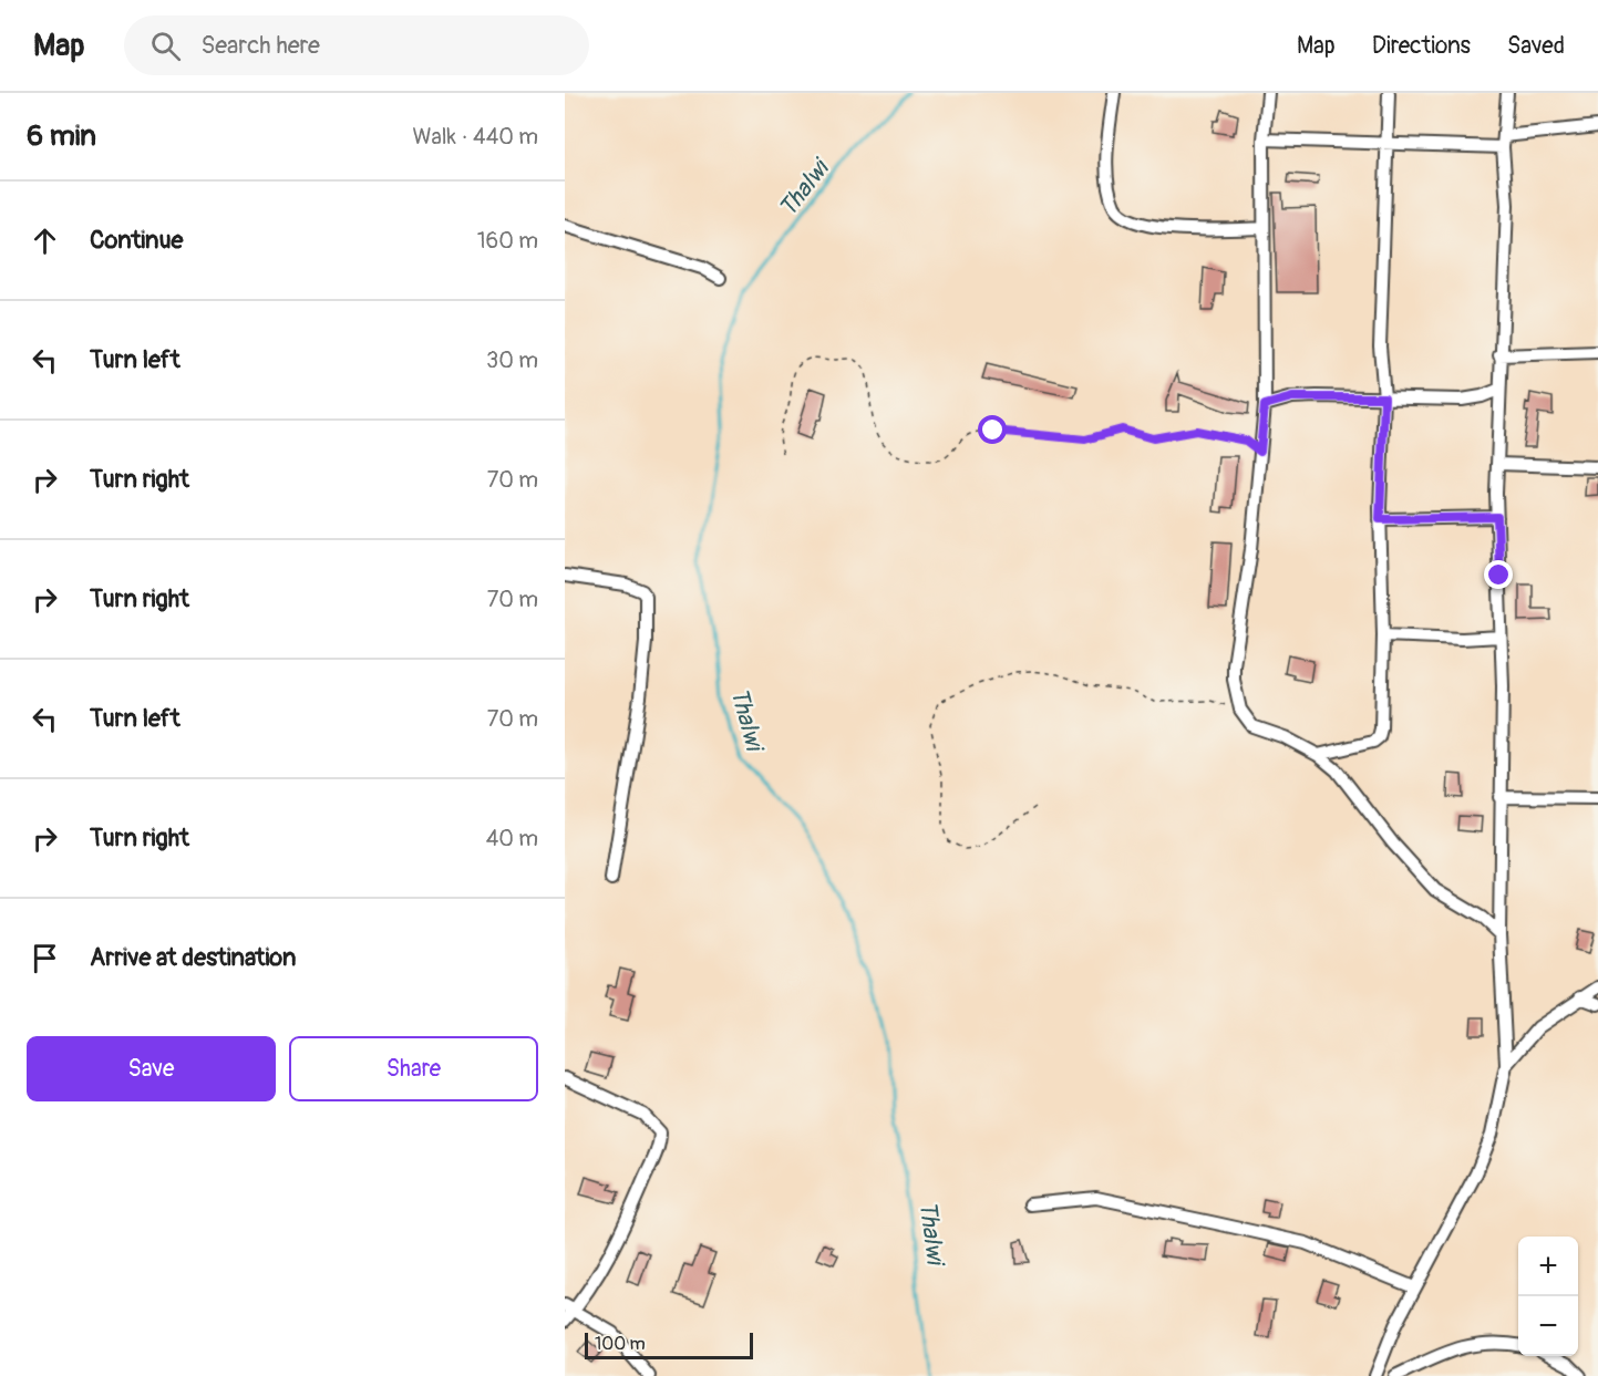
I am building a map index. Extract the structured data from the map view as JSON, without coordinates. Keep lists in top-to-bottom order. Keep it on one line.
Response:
{"water":["Thalwi"],"scale_bar":"100 m","page":{"header":"Map","search":"Search here","nav":["Map","Directions","Saved"],"heading":["6 min","Walk · 440 m"],"list":[["Continue","160 m"],["Turn left","30 m"],["Turn right","70 m"],["Turn right","70 m"],["Turn left","70 m"],["Turn right","40 m"],"Arrive at destination"],"buttons":["Save","Share"],"map_buttons":["+","−"],"scale":"100 m"}}
